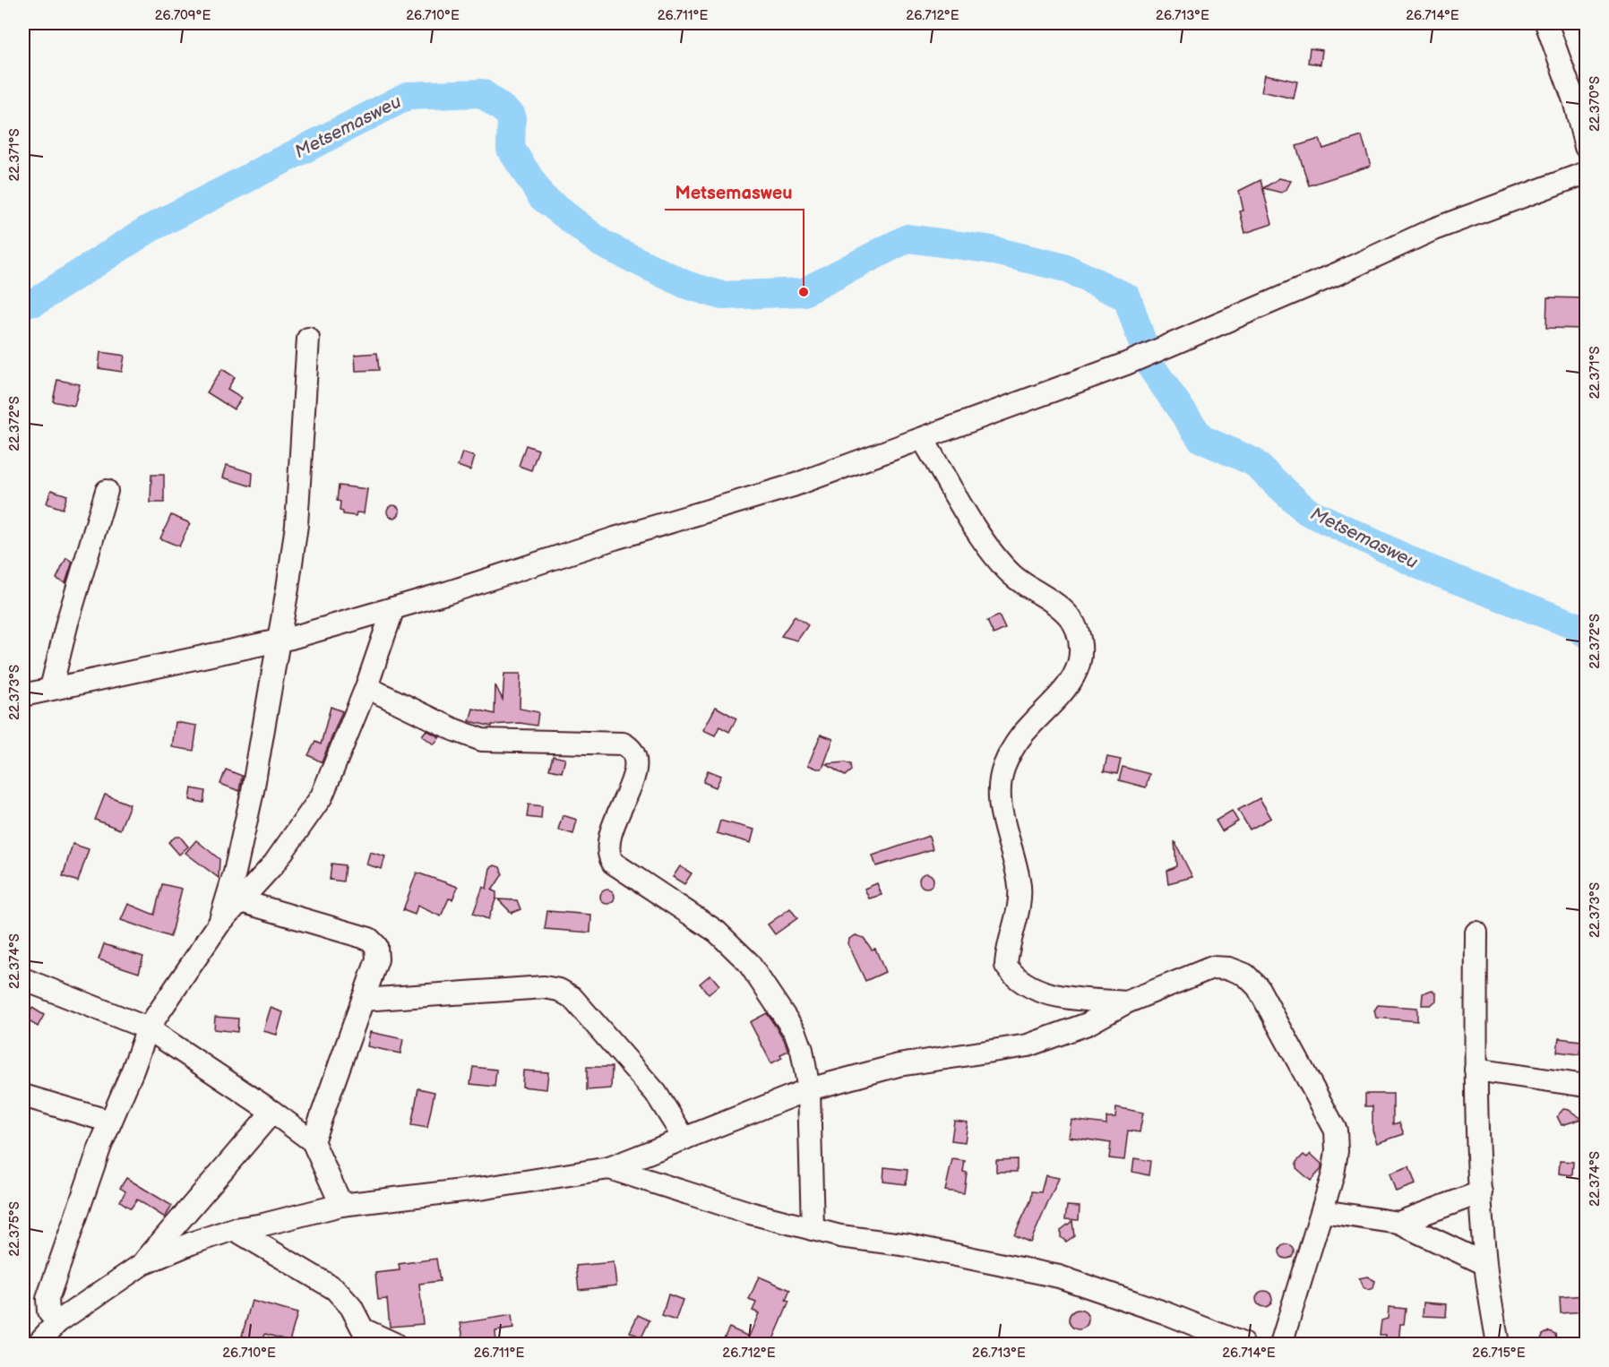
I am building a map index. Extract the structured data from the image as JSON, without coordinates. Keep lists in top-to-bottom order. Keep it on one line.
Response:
{"water":["Metsemasweu"],"places":["Metsemasweu"],"coordinates":["26.709°E","26.710°E","26.711°E","26.712°E","26.713°E","26.714°E","22.370°S","22.371°S","22.372°S","22.373°S","22.374°S","22.375°S","26.715°E"]}
